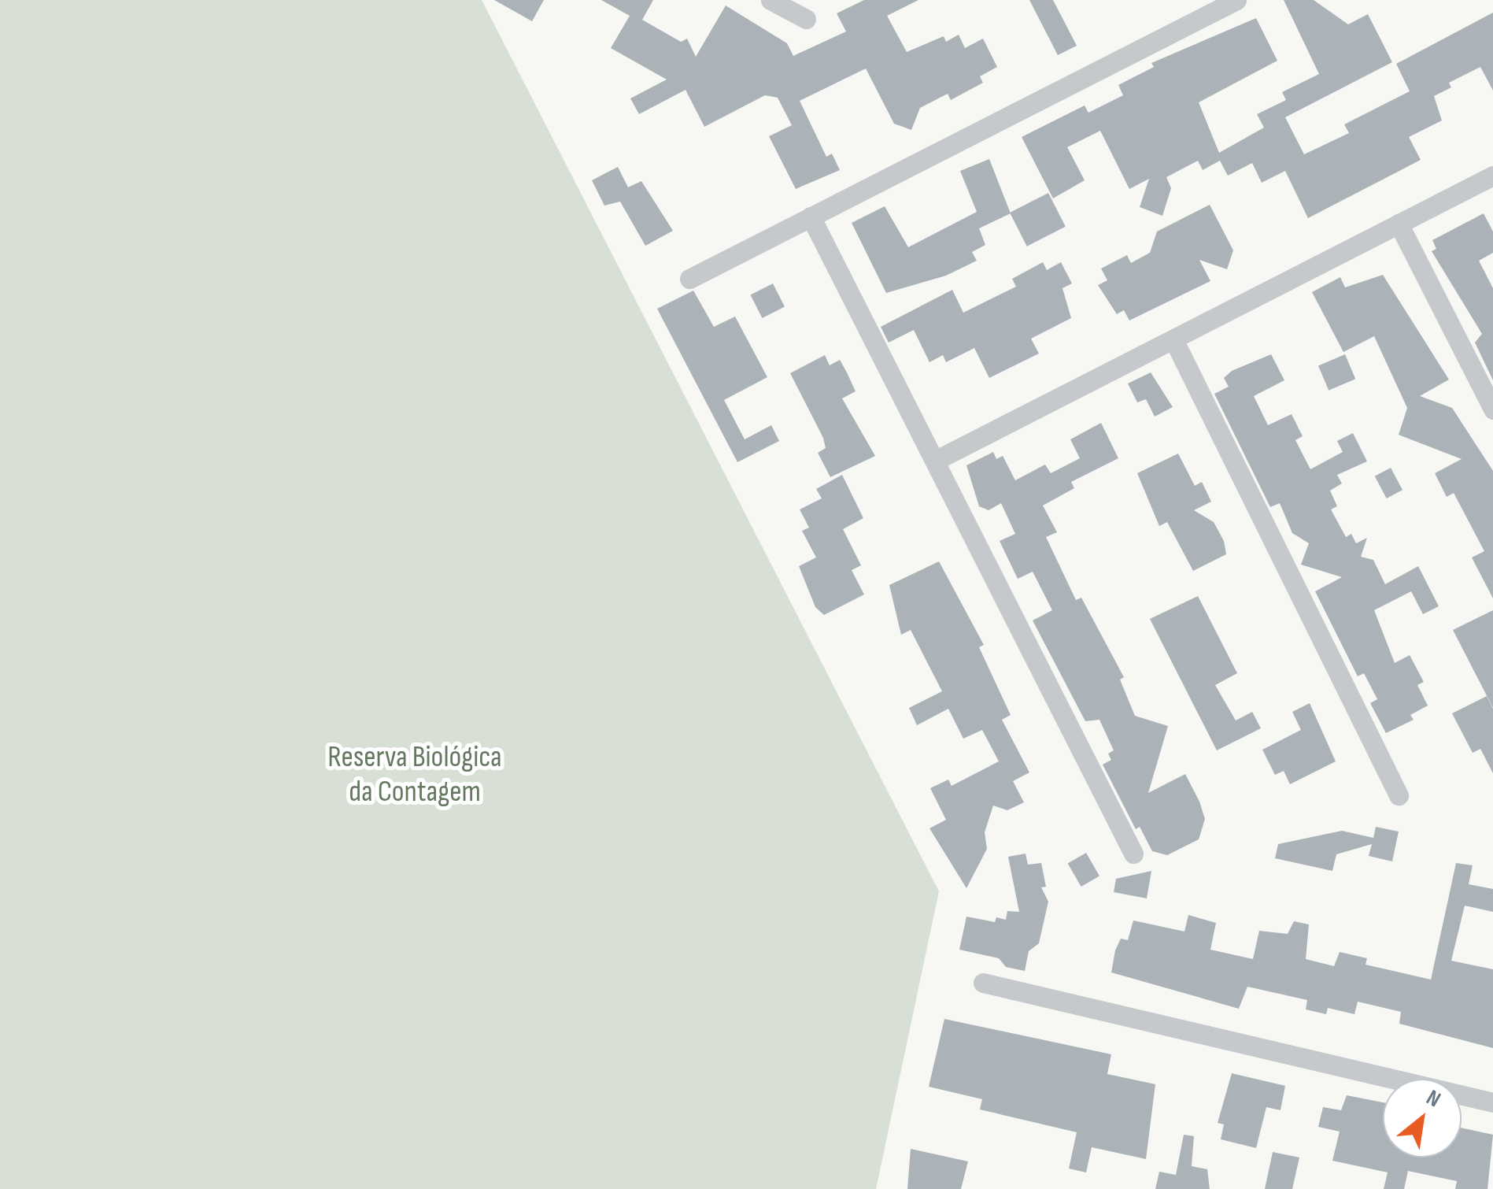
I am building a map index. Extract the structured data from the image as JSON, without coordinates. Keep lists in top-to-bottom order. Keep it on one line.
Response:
{"parks":["Reserva Biológica da Contagem"],"north":"top right"}
